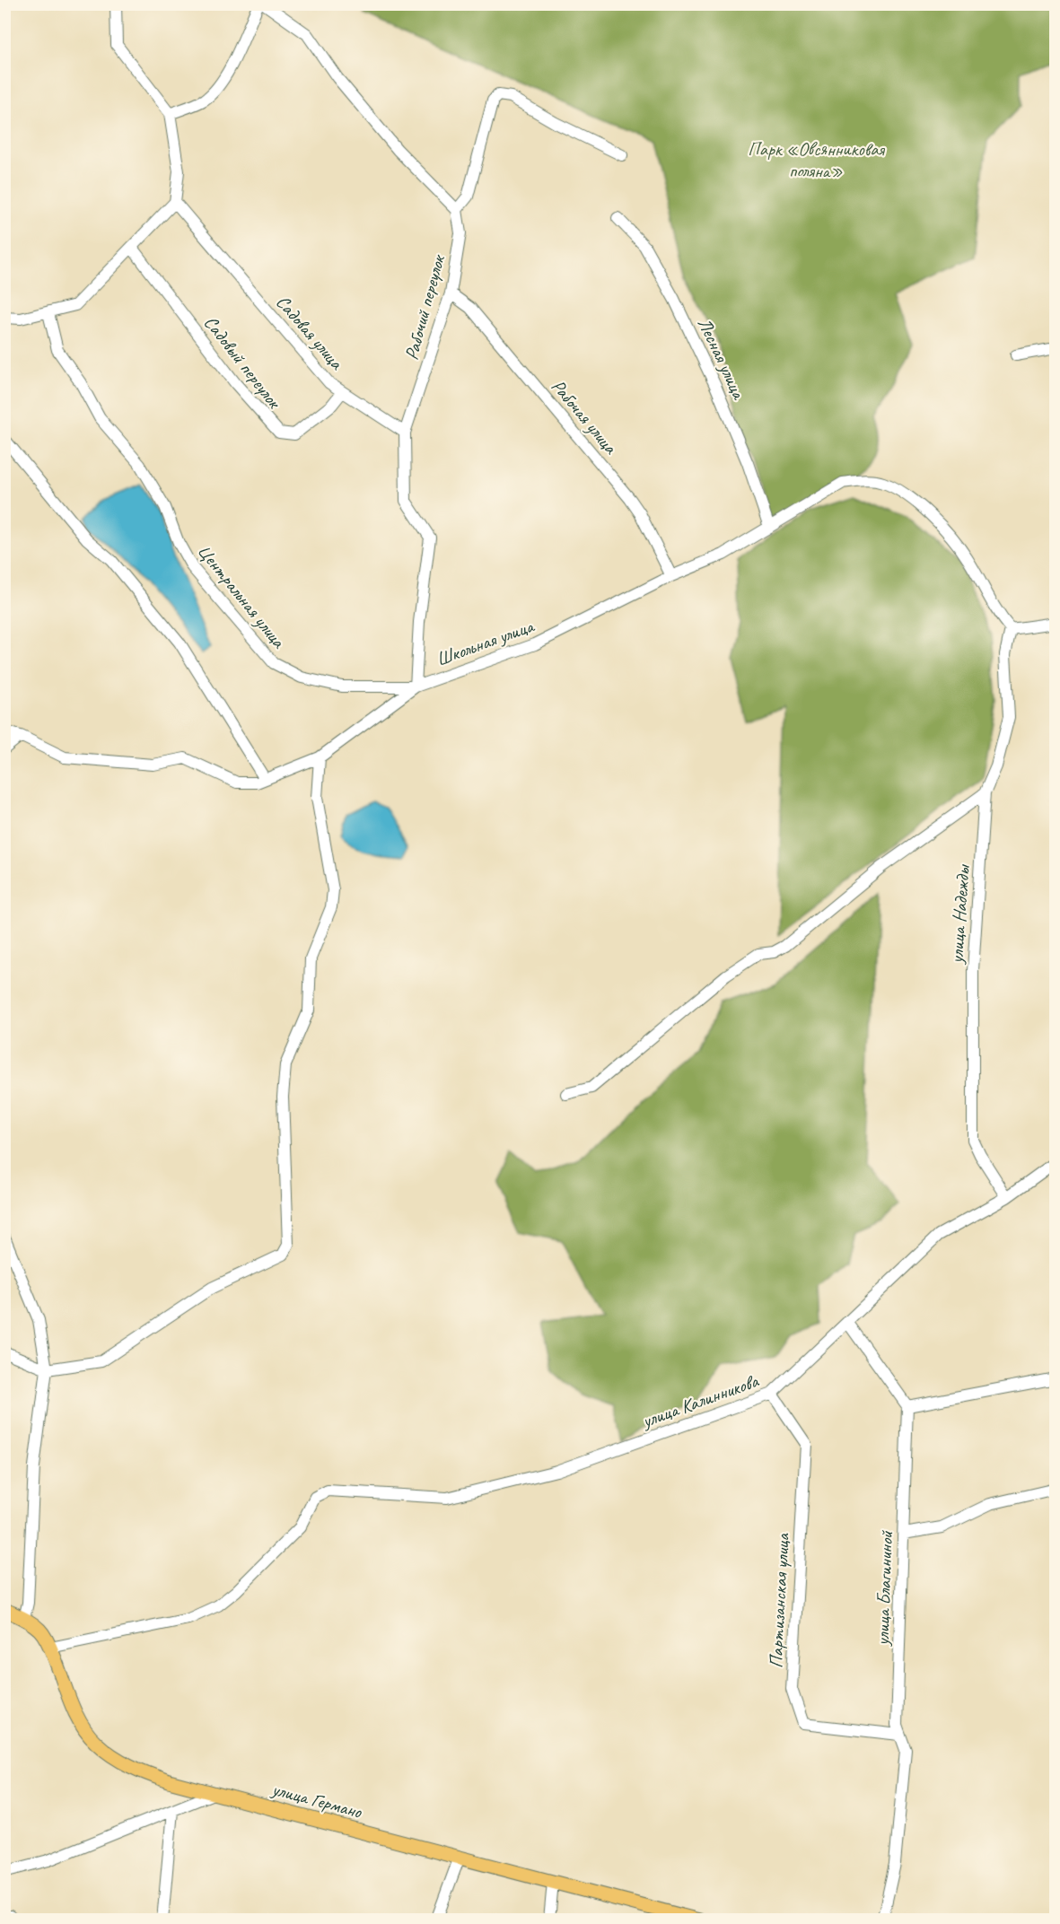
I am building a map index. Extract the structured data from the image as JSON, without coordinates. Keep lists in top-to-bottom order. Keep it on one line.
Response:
{"streets":{"main road":["улица Германо"],"street":["Рабочий переулок","Садовая улица","Лесная улица","Садовый переулок","Рабочая улица","Центральная улица","Школьная улица","улица Надежды","улица Калинникова","улица Благининой","Партизанская улица"]},"crossings":[["Рабочий переулок","Садовая улица"],["Рабочий переулок","Рабочая улица"],["Садовая улица","Садовый переулок"],["Лесная улица","Школьная улица"],["Рабочая улица","Школьная улица"],["Центральная улица","Школьная улица"],["Школьная улица","улица Надежды"],["улица Надежды","улица Калинникова"],["улица Калинникова","Партизанская улица"],["улица Калинникова","улица Германо"],["улица Благининой","Партизанская улица"]],"parks":["Парк «Овсянниковая поляна»"]}
